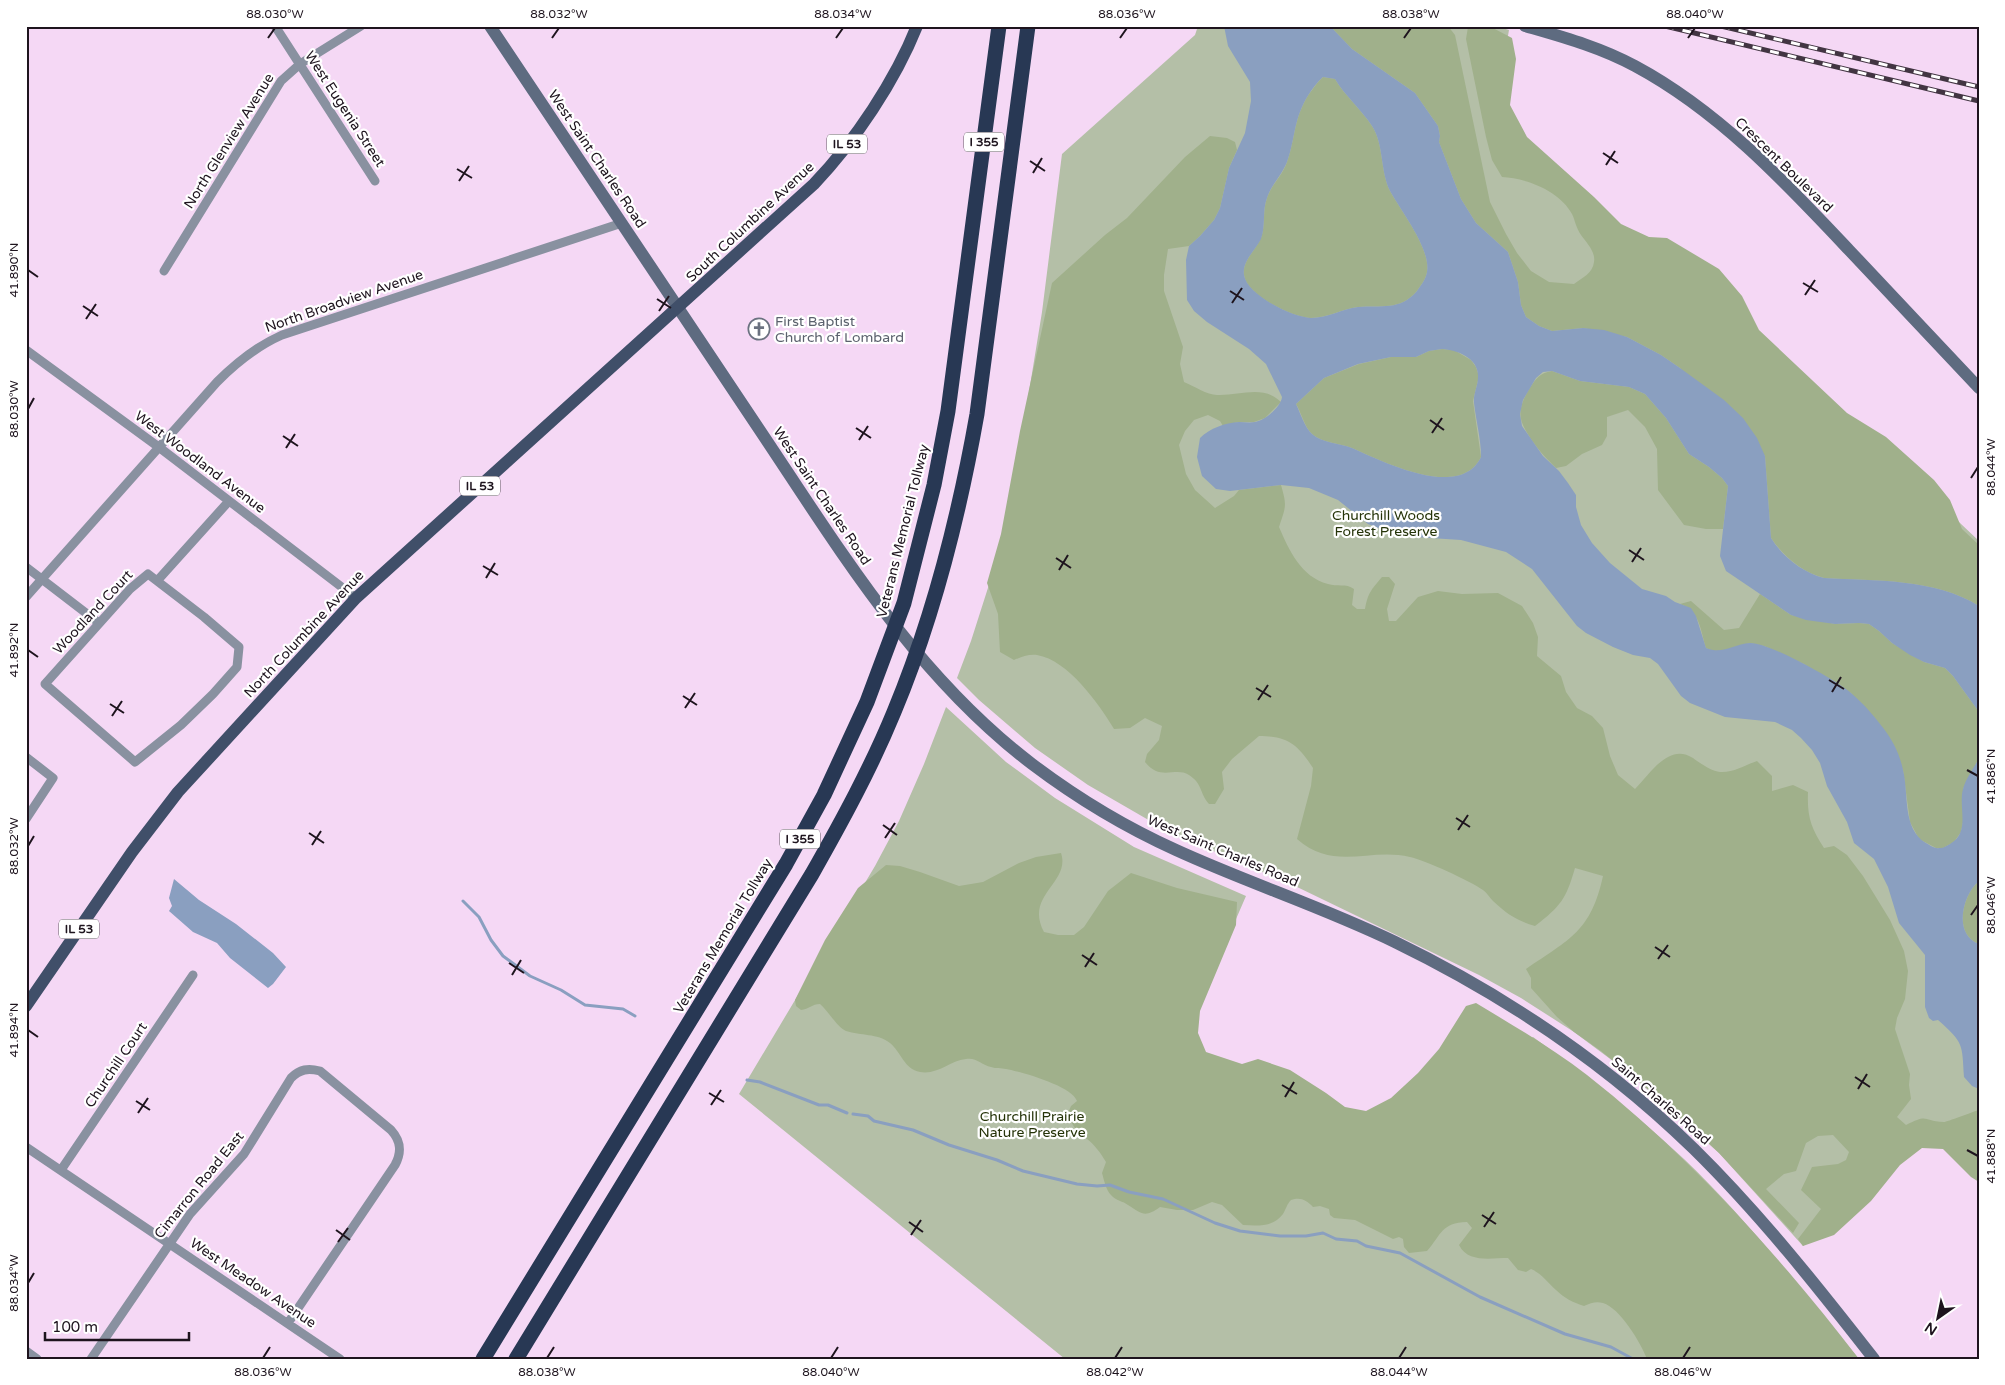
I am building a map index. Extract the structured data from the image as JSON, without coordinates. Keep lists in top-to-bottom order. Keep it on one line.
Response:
{"streets":{"highway":["I 355","Veterans Memorial Tollway"],"main road":["IL 53","West Saint Charles Road","Crescent Boulevard","South Columbine Avenue","North Columbine Avenue","Saint Charles Road"],"street":["West Eugenia Street","North Glenview Avenue","North Broadview Avenue","West Woodland Avenue","Woodland Court","Churchill Court","Cimarron Road East","West Meadow Avenue"]},"crossings":[["West Eugenia Street","North Glenview Avenue"],["West Saint Charles Road","South Columbine Avenue"],["West Saint Charles Road","North Broadview Avenue"],["West Saint Charles Road","North Columbine Avenue"],["West Saint Charles Road","Saint Charles Road"],["South Columbine Avenue","North Columbine Avenue"],["North Broadview Avenue","West Woodland Avenue"],["West Woodland Avenue","North Columbine Avenue"],["Churchill Court","West Meadow Avenue"],["Cimarron Road East","West Meadow Avenue"]],"parks":["Churchill Woods Forest Preserve","Churchill Prairie Nature Preserve"],"places":{"church":["First Baptist Church of Lombard"]},"scale_bar":"100 m","north":"bottom left","coordinates":["88.030°W","88.032°W","88.034°W","88.036°W","88.038°W","88.040°W","41.890°N","88.044°W","41.892°N","41.886°N","88.046°W","41.894°N","41.888°N","88.042°W"]}
